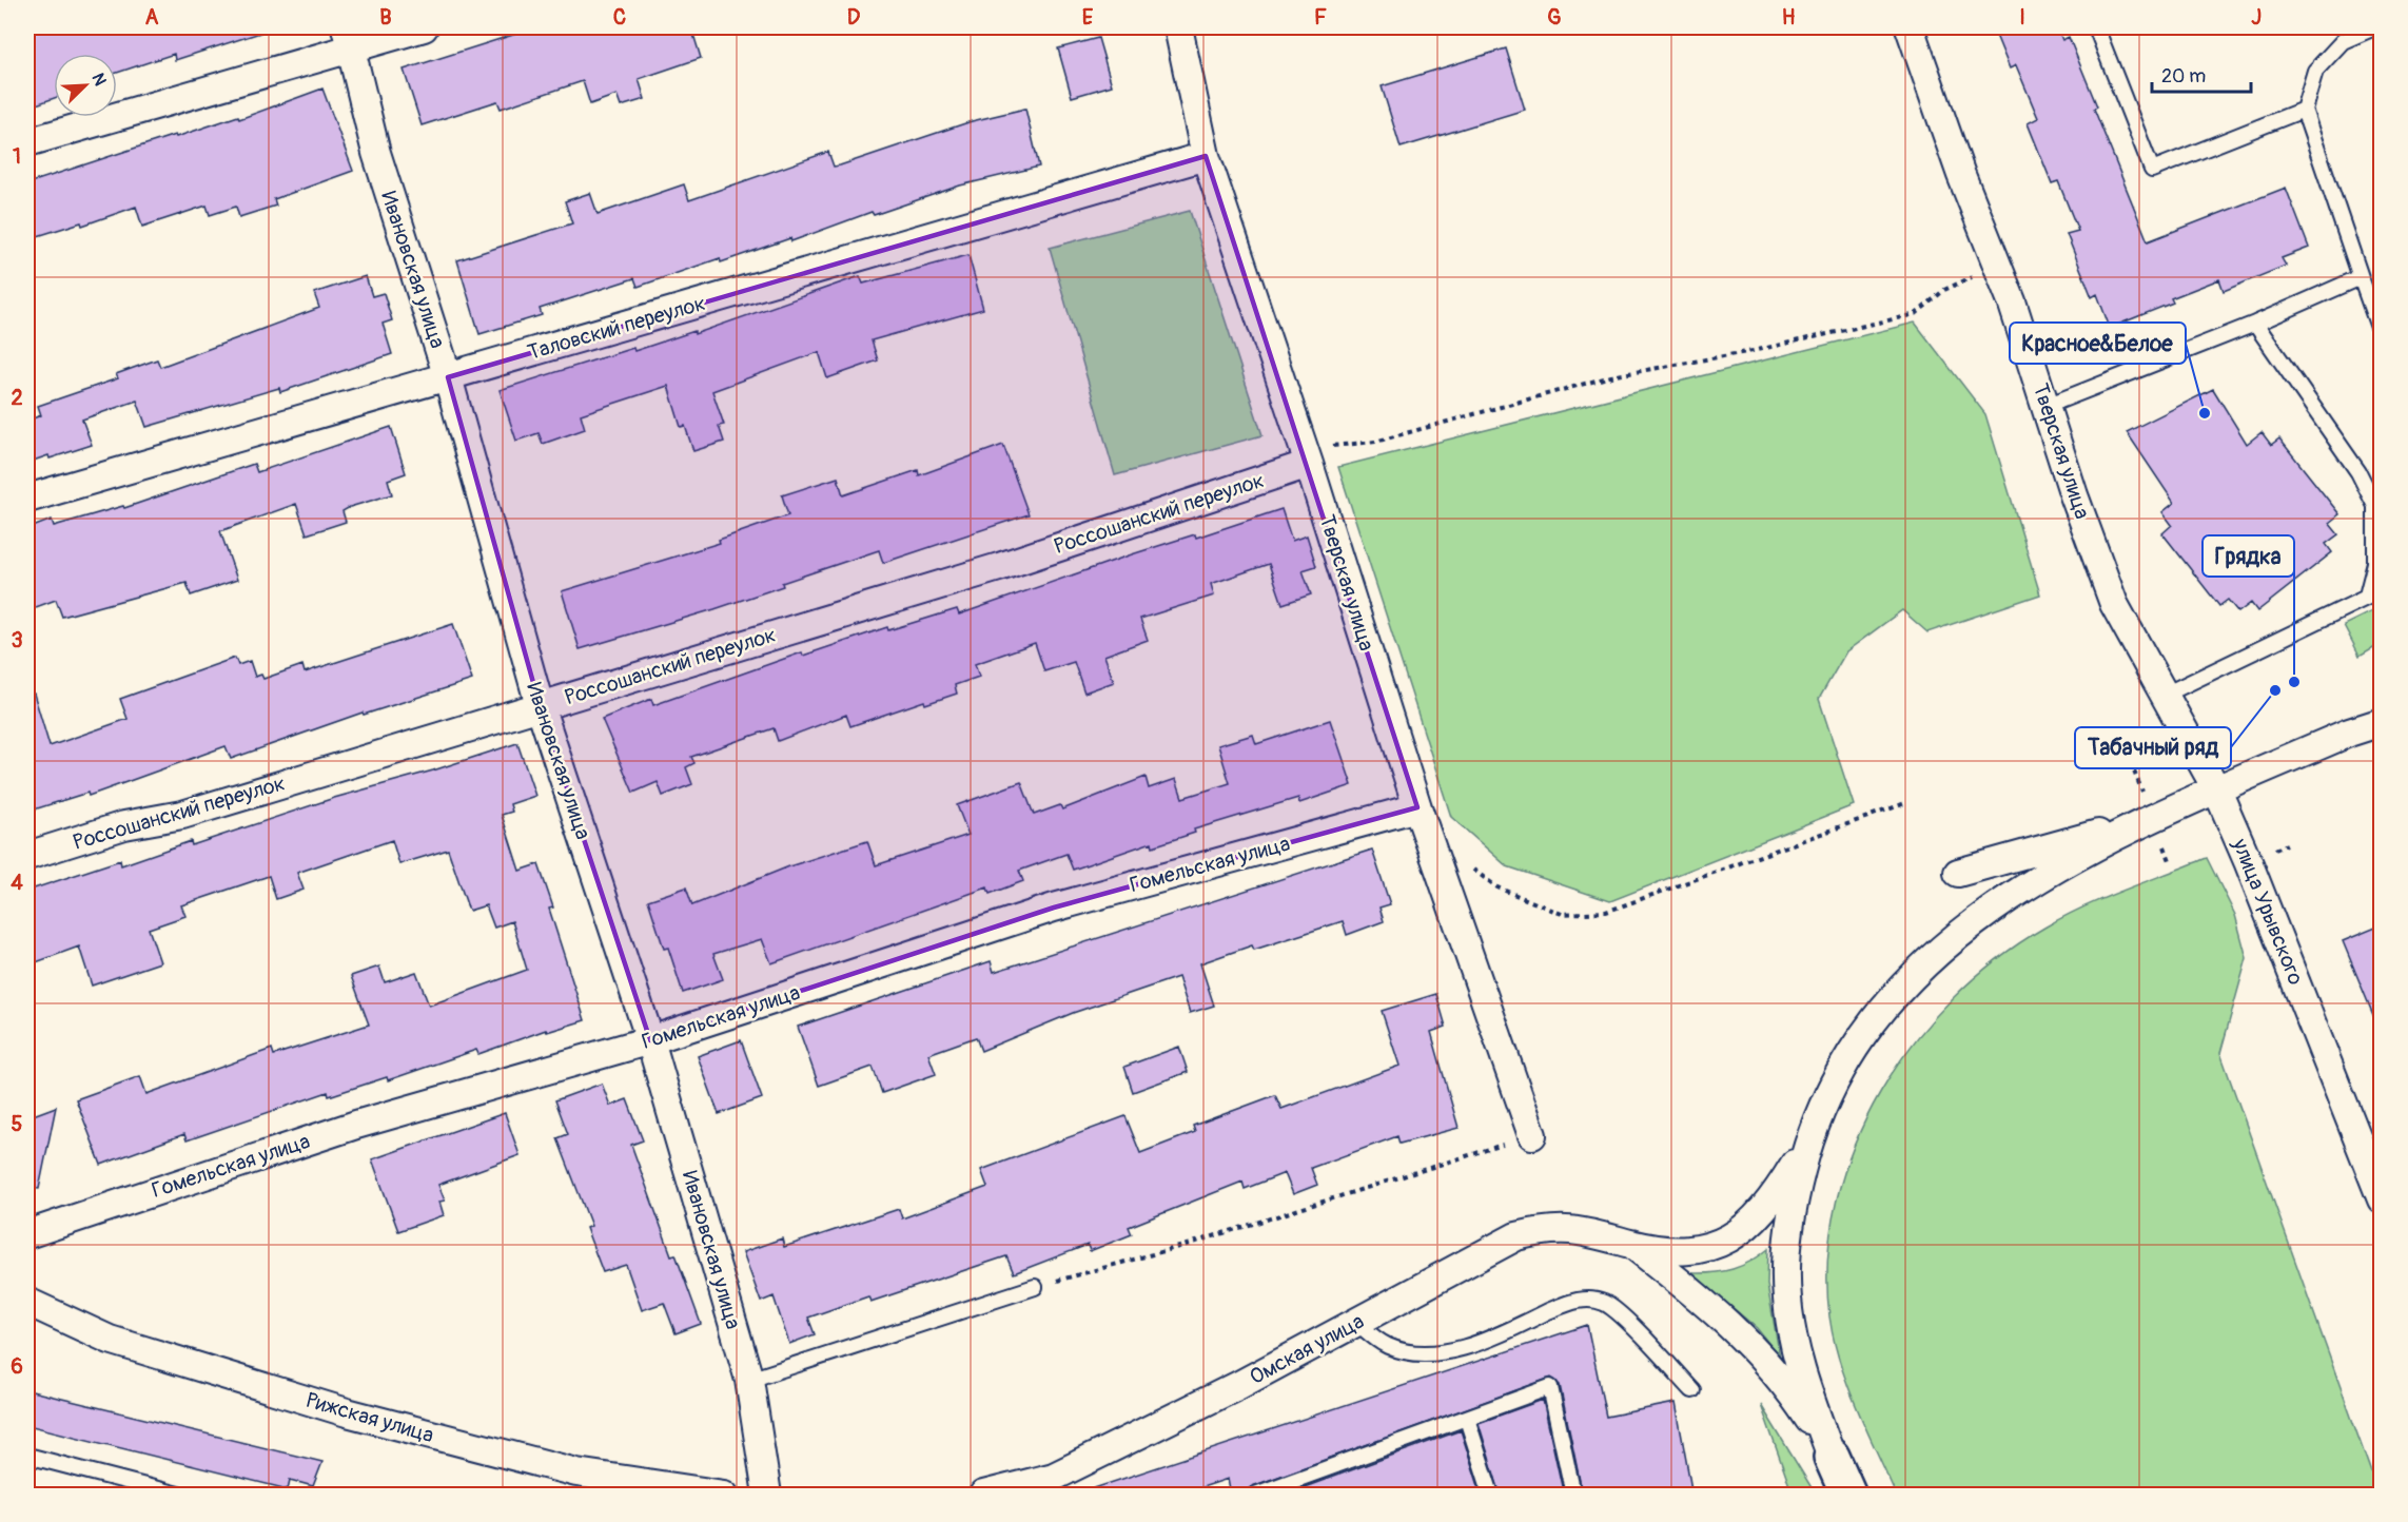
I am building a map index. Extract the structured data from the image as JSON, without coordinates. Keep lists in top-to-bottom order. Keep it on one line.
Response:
{"streets":{"street":["Ивановская улица","Таловский переулок","Тверская улица","Россошанский переулок","Гомельская улица","улица Урывского","Омская улица","Рижская улица"]},"crossings":[["Ивановская улица","Таловский переулок"],["Ивановская улица","Россошанский переулок"],["Ивановская улица","Гомельская улица"],["Таловский переулок","Тверская улица"],["Тверская улица","Россошанский переулок"],["Тверская улица","Гомельская улица"],["Тверская улица","улица Урывского"]],"places":["Красное&Белое","Грядка","Табачный ряд"],"scale_bar":"20 m","north":"top right","grid":{"columns":["A","B","C","D","E","F","G","H","I","J"],"rows":["1","2","3","4","5","6"]}}
